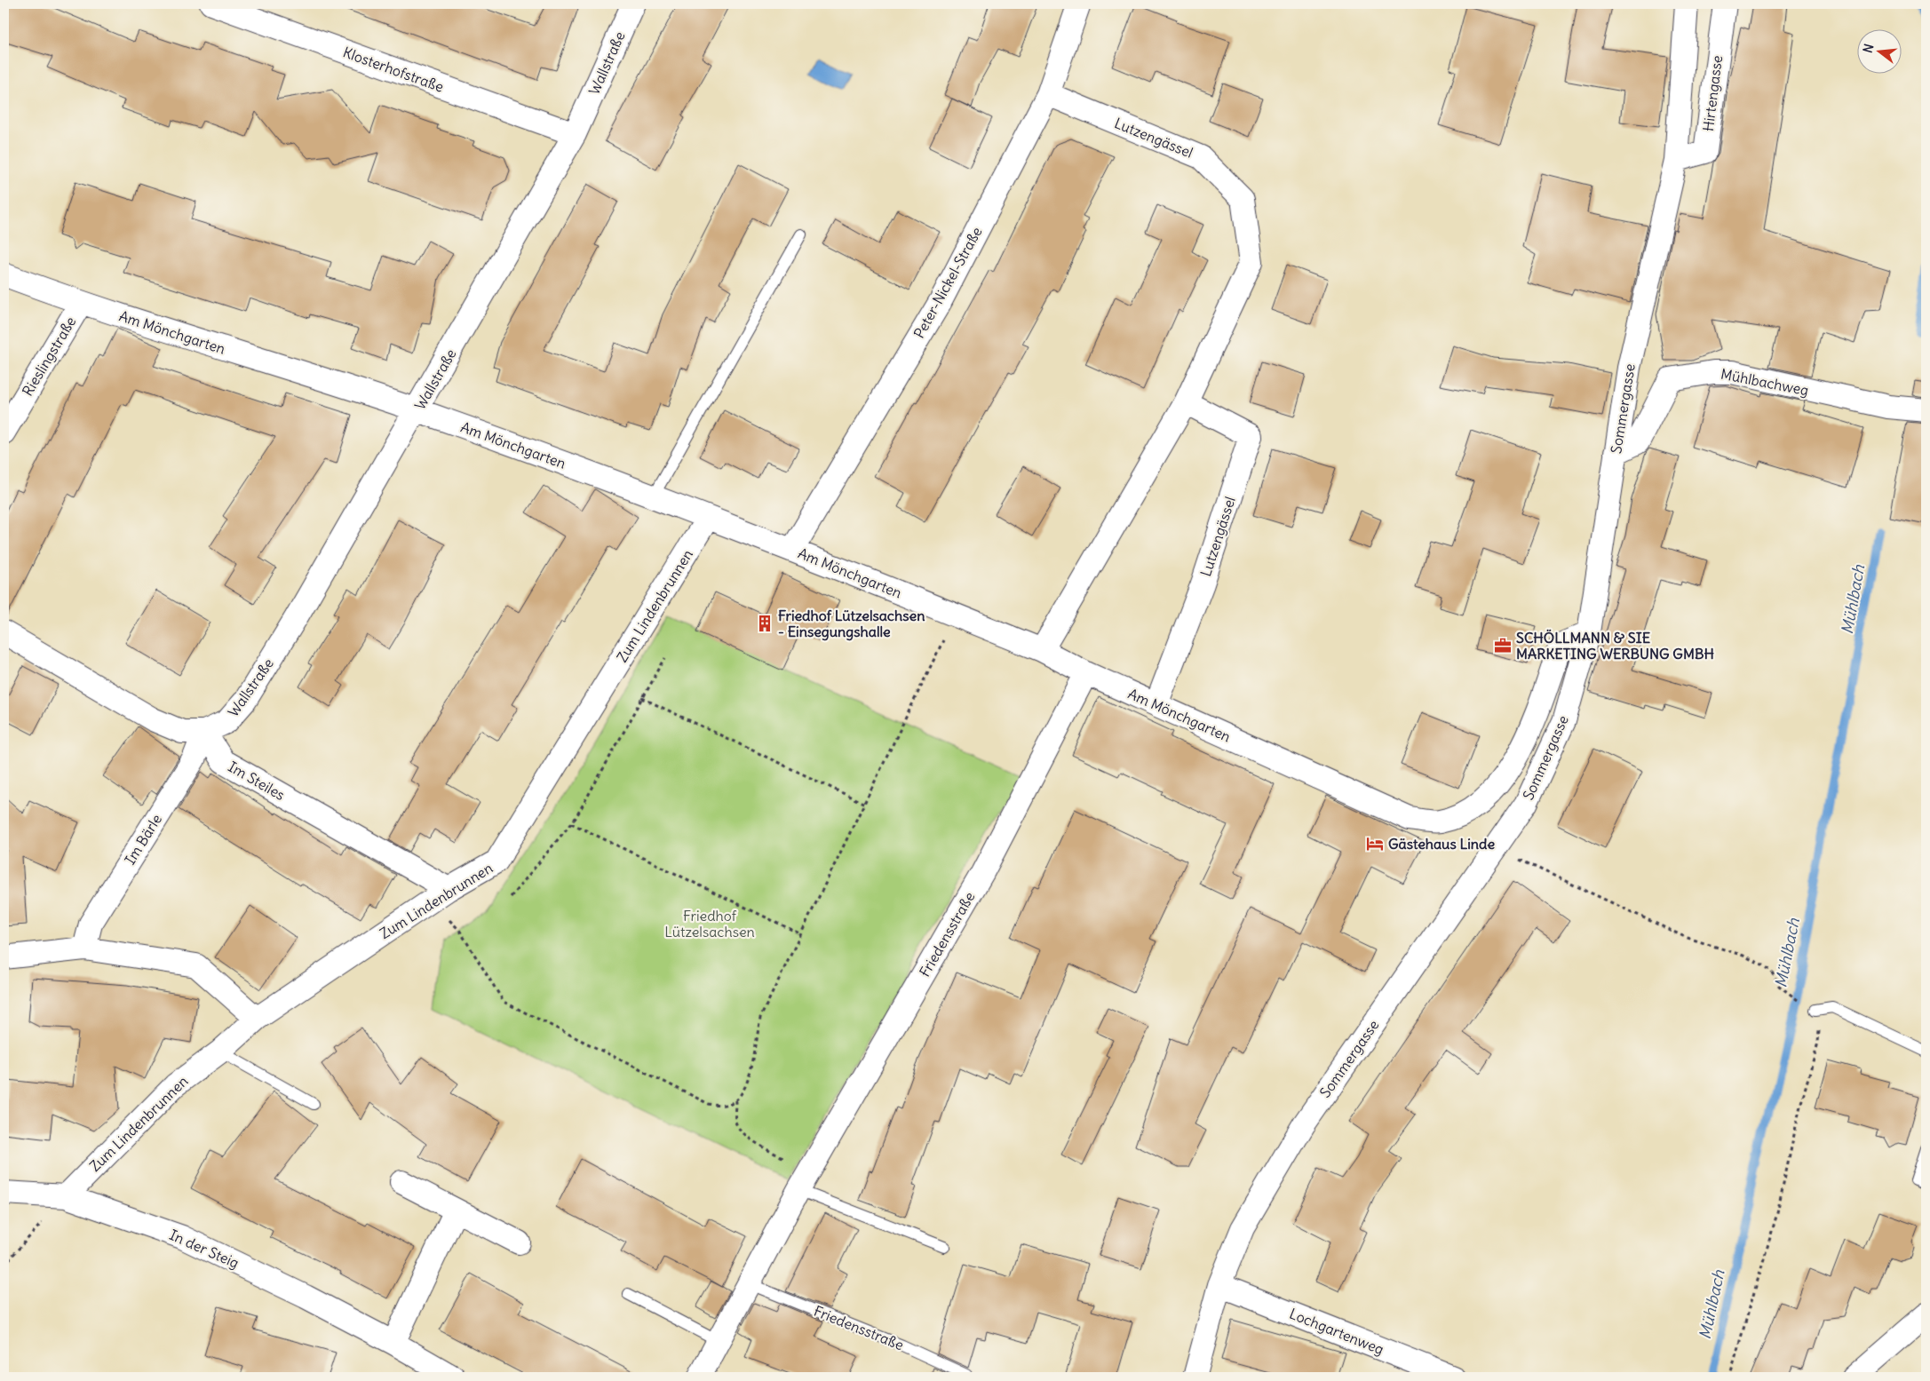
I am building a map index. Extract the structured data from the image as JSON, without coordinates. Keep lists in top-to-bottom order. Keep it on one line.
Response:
{"streets":{"street":["Wallstraße","Klosterhofstraße","Hirtengasse","Lutzengässel","Peter-Nickel-Straße","Am Mönchgarten","Rieslingstraße","Mühlbachweg","Sommergasse","Zum Lindenbrunnen","Im Steiles","Im Bärle","Friedensstraße","In der Steig","Lochgartenweg"]},"crossings":[["Wallstraße","Klosterhofstraße"],["Wallstraße","Am Mönchgarten"],["Wallstraße","Im Steiles"],["Wallstraße","Im Bärle"],["Hirtengasse","Sommergasse"],["Lutzengässel","Peter-Nickel-Straße"],["Lutzengässel","Am Mönchgarten"],["Peter-Nickel-Straße","Am Mönchgarten"],["Am Mönchgarten","Rieslingstraße"],["Am Mönchgarten","Sommergasse"],["Am Mönchgarten","Zum Lindenbrunnen"],["Am Mönchgarten","Friedensstraße"],["Mühlbachweg","Sommergasse"],["Sommergasse","Lochgartenweg"],["Zum Lindenbrunnen","Im Steiles"],["Zum Lindenbrunnen","In der Steig"],["Im Steiles","Im Bärle"]],"water":["Mühlbach"],"parks":["Friedhof Lützelsachsen"],"places":{"building":["Friedhof Lützelsachsen - Einsegungshalle"],"office":["SCHÖLLMANN & SIE MARKETING WERBUNG GMBH"],"hotel":["Gästehaus Linde"]},"north":"left"}
